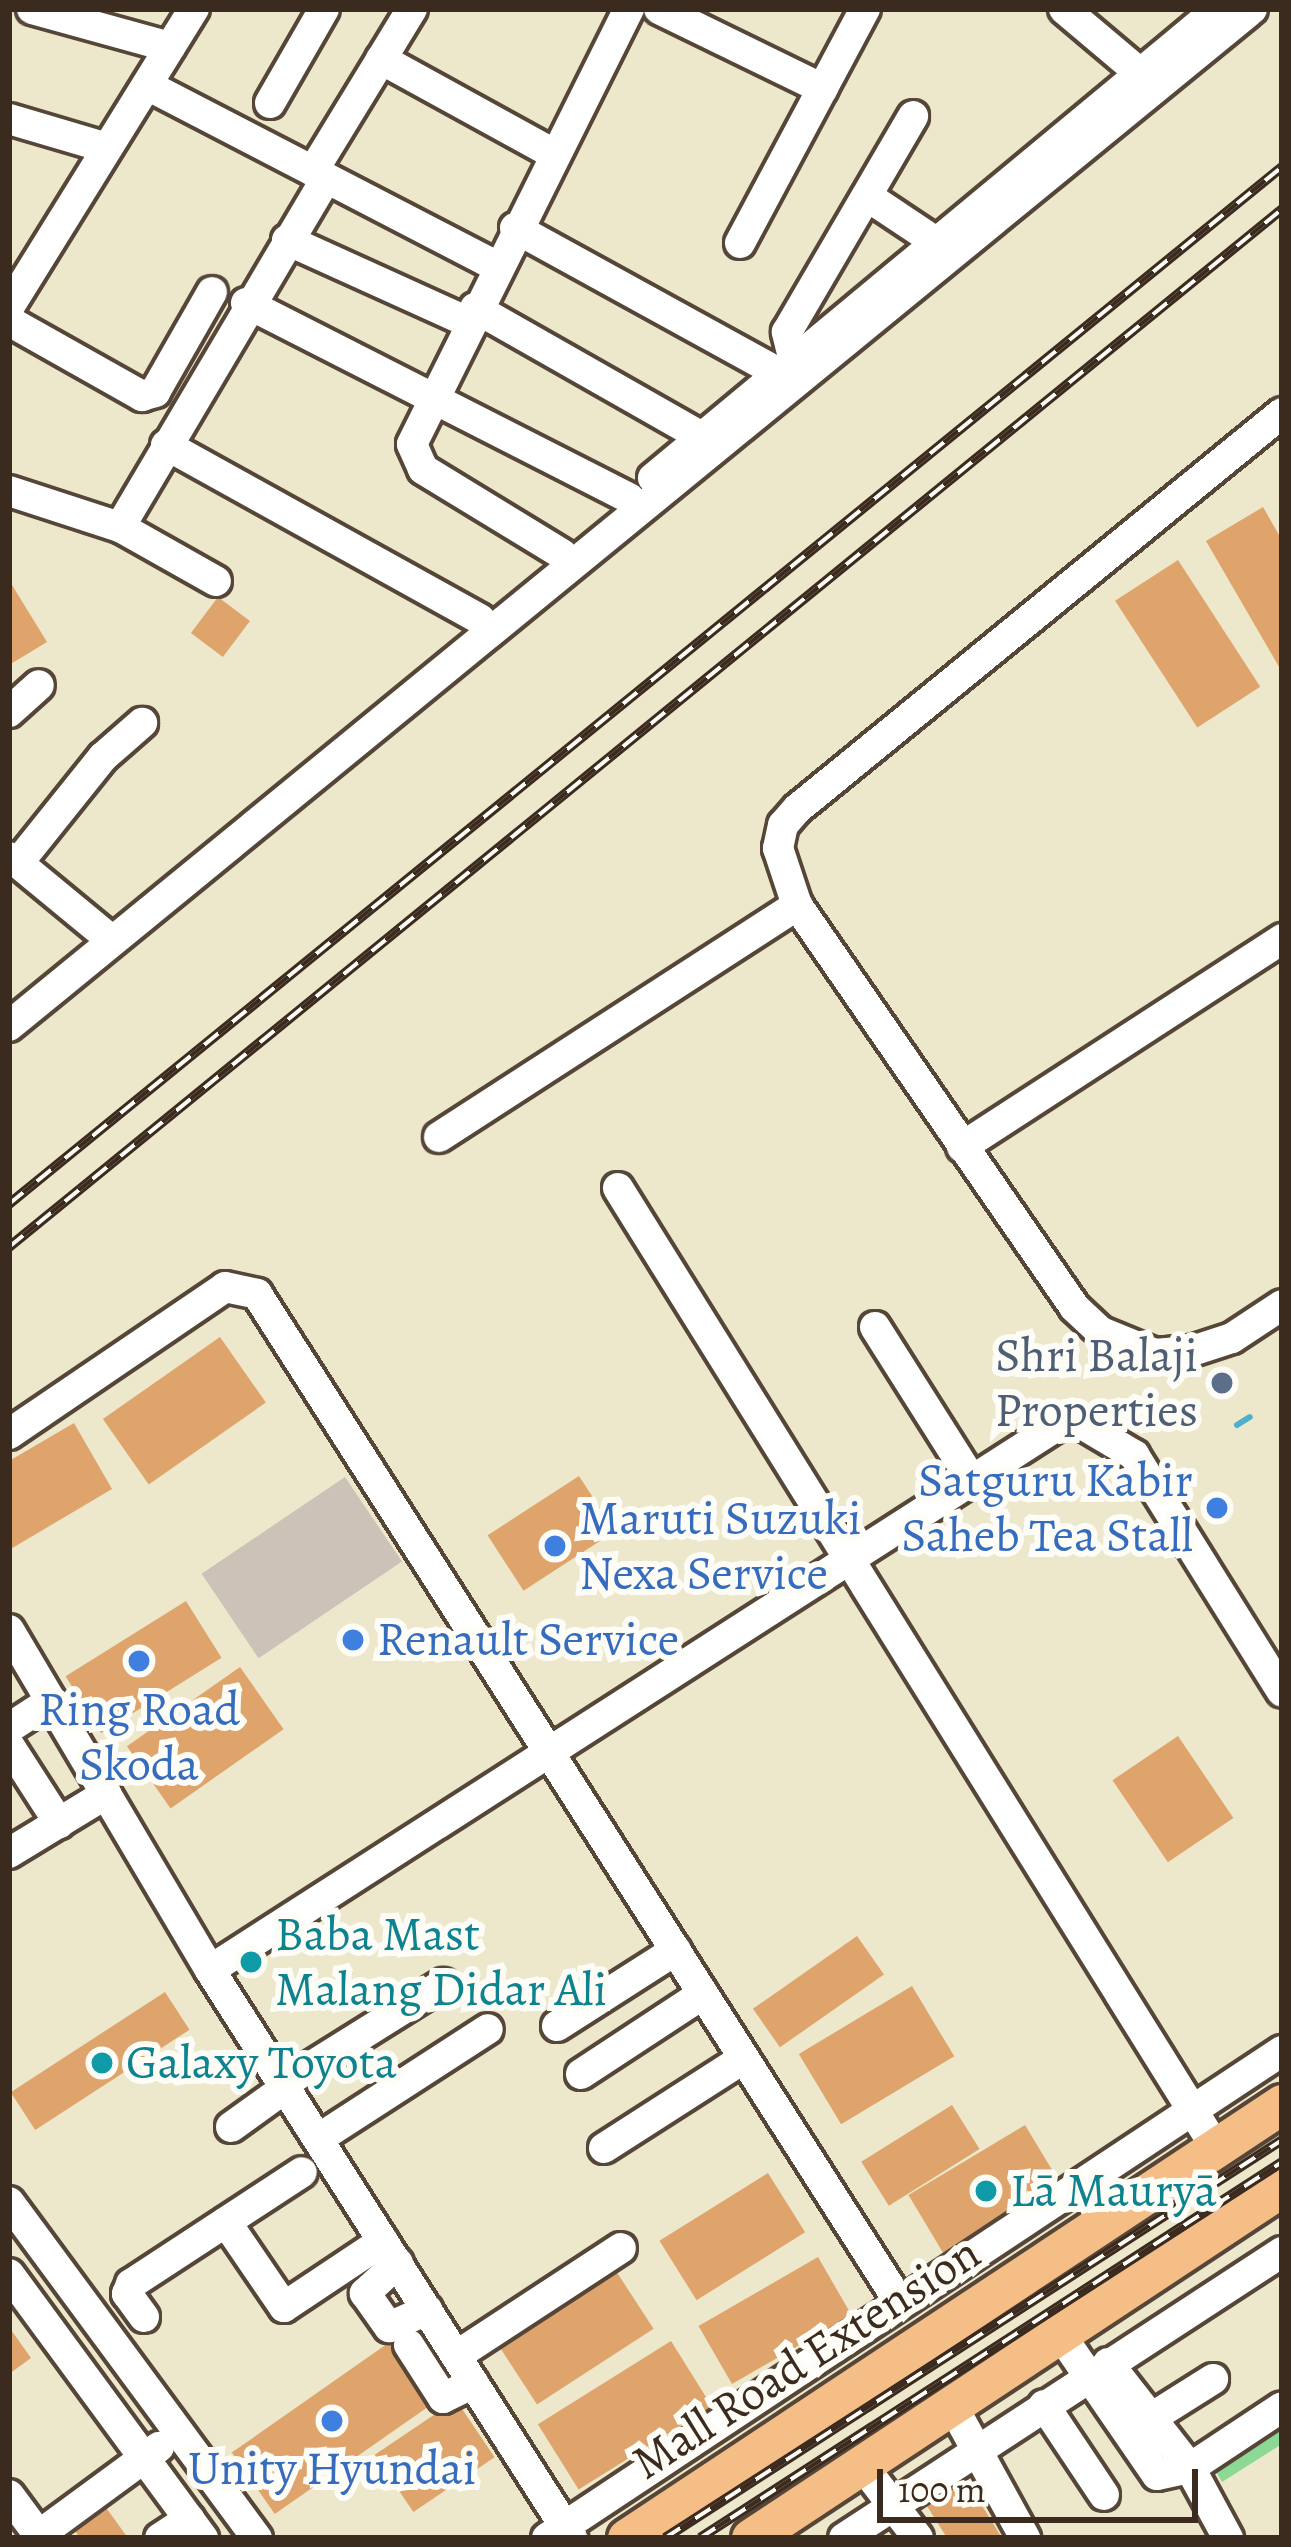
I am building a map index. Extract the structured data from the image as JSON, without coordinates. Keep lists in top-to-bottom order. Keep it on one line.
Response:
{"streets":{"main road":["Mall Road Extension"]},"places":["Shri Balaji Properties","Satguru Kabir Saheb Tea Stall","Maruti Suzuki Nexa Service","Renault Service","Ring Road Skoda","Baba Mast Malang Didar Ali","Galaxy Toyota","Lā Mauryā","Unity Hyundai"],"scale_bar":"100 m"}
